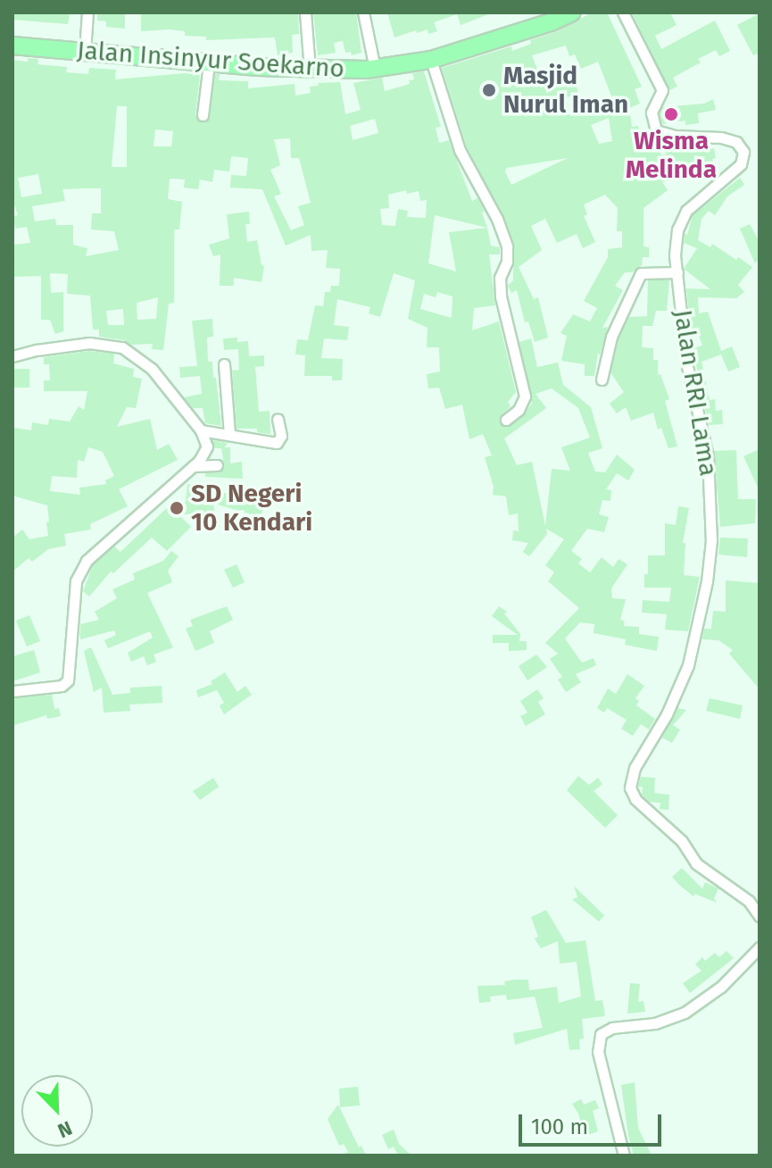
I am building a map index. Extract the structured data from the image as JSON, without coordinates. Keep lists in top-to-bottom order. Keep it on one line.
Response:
{"streets":{"highway":["Jalan Insinyur Soekarno"],"street":["Jalan RRI Lama"]},"places":["Masjid Nurul Iman","Wisma Melinda","SD Negeri 10 Kendari"],"scale_bar":"100 m","north":"bottom right"}
